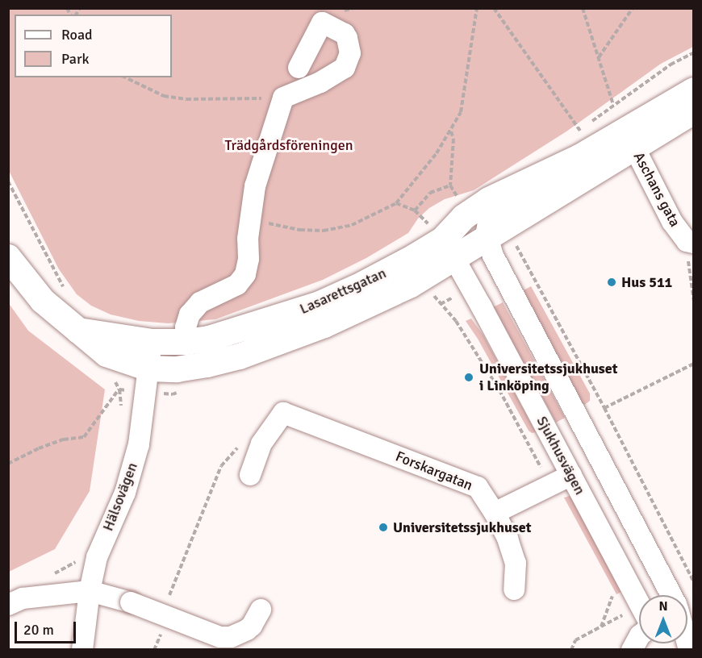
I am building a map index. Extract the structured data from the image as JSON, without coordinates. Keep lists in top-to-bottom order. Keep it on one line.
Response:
{"streets":{"main road":["Lasarettsgatan"],"street":["Aschans gata","Sjukhusvägen","Forskargatan","Hälsovägen"]},"crossings":[["Aschans gata","Lasarettsgatan"],["Lasarettsgatan","Sjukhusvägen"],["Lasarettsgatan","Hälsovägen"]],"parks":["Trädgårdsföreningen"],"places":["Hus 511","Universitetssjukhuset i Linköping","Universitetssjukhuset"],"legend":["Road","Park"],"scale_bar":"20 m","north":"top"}
